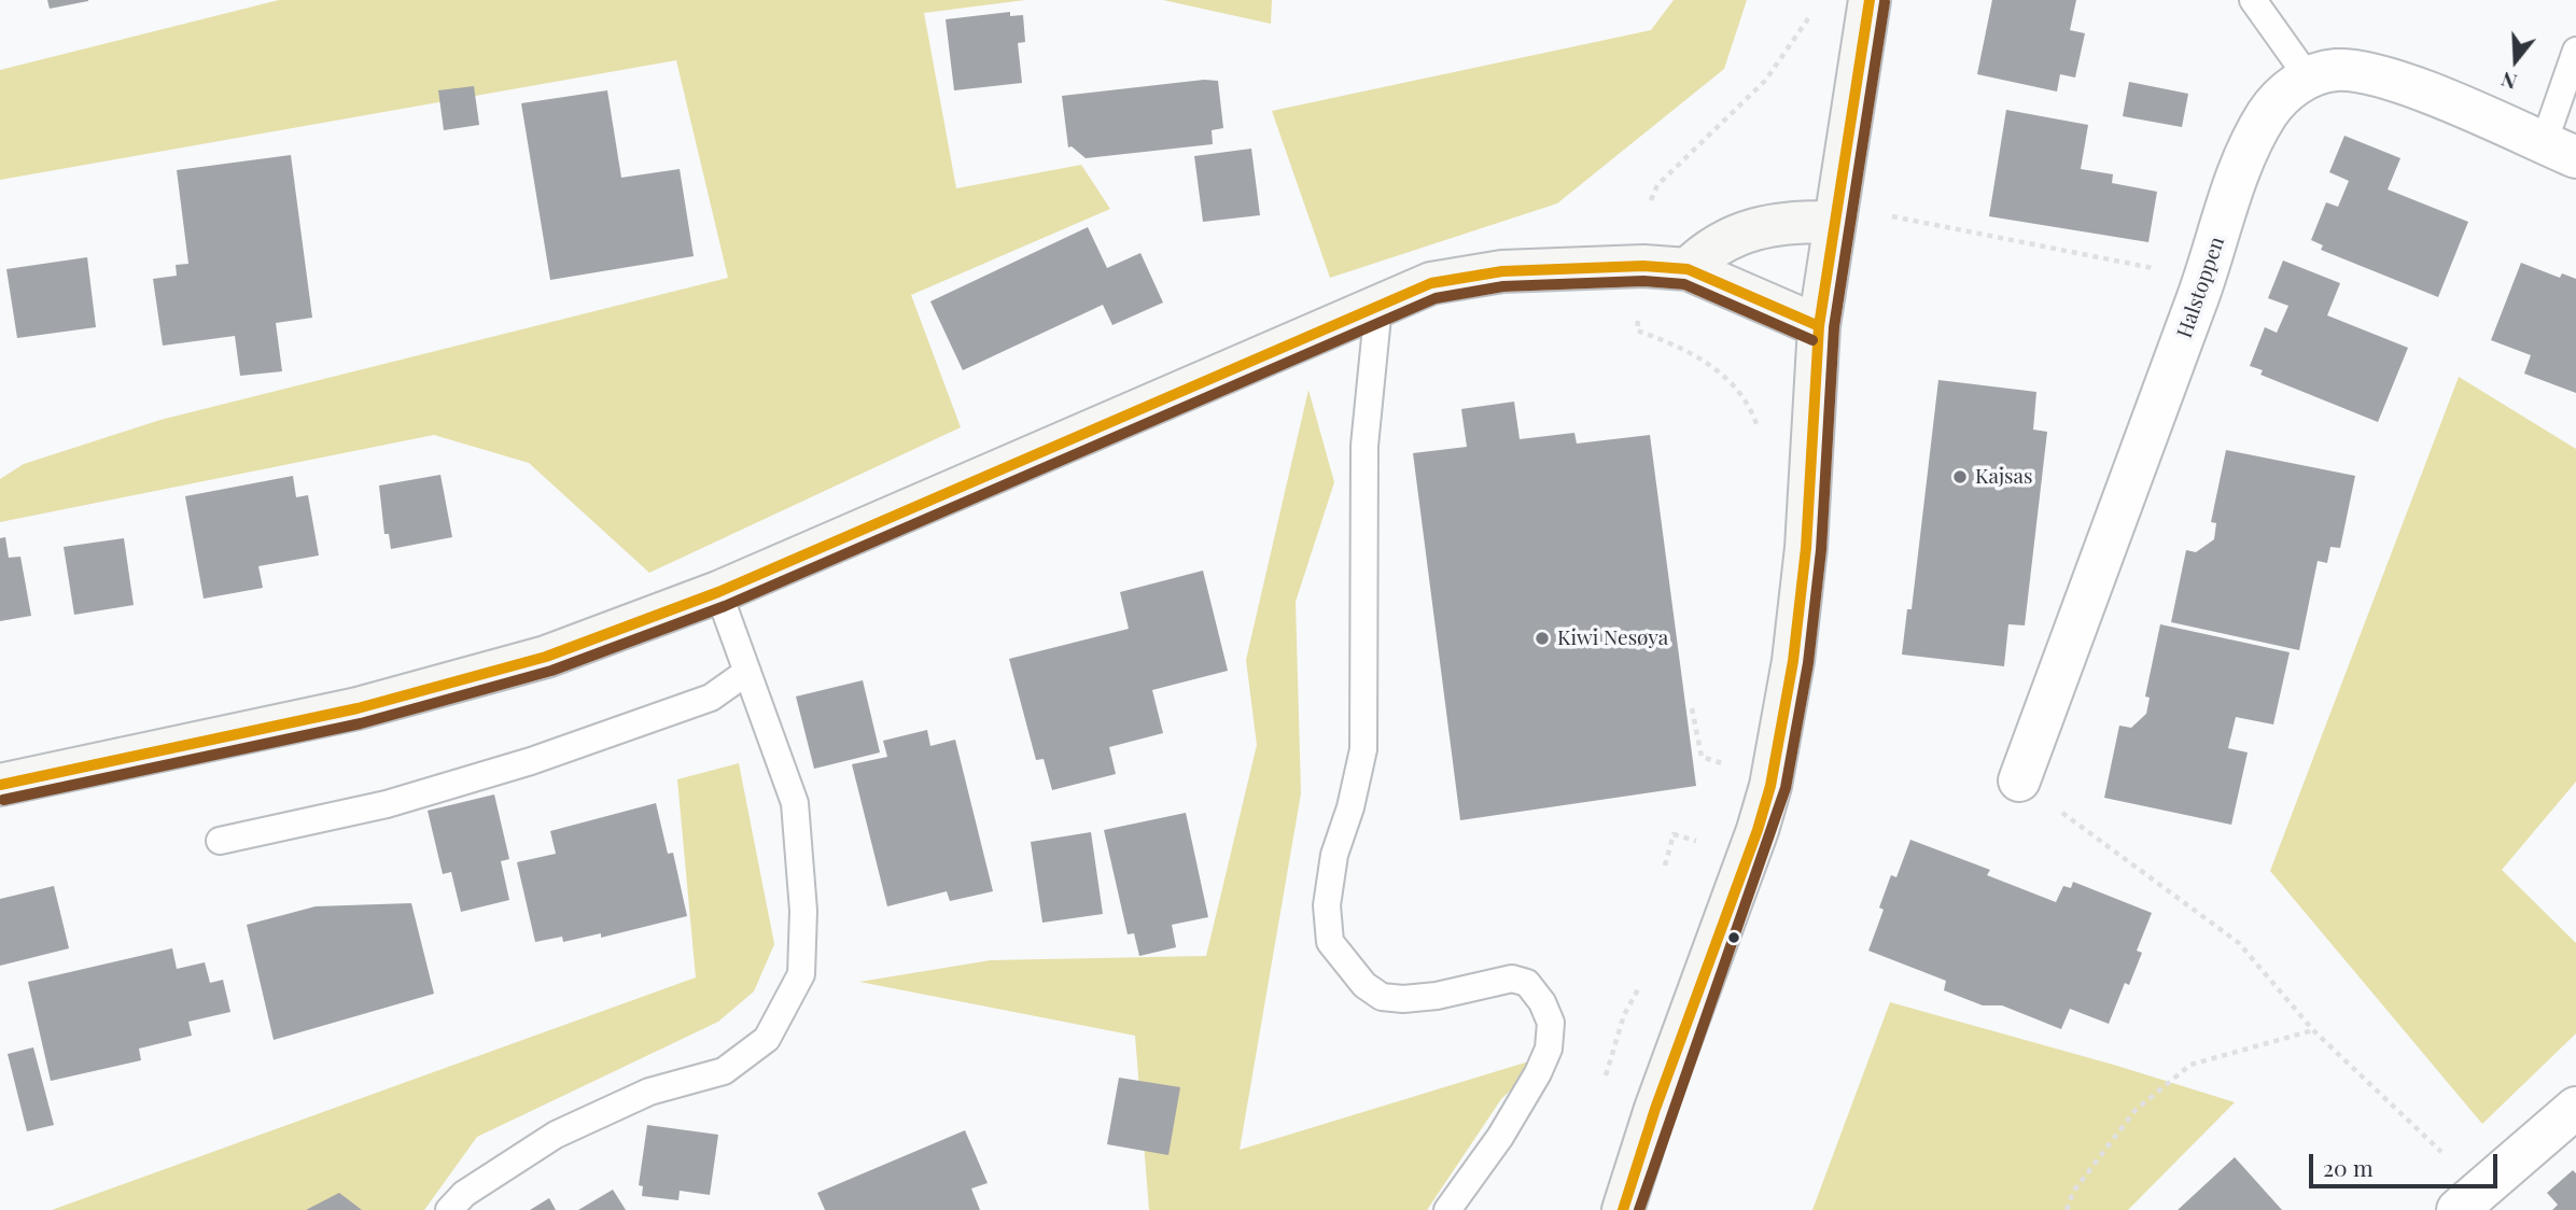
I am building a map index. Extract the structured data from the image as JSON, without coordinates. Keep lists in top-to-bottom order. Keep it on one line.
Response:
{"streets":{"street":["Halstoppen"]},"places":["Kajsas","Kiwi Nesøya"],"scale_bar":"20 m","north":"bottom"}
